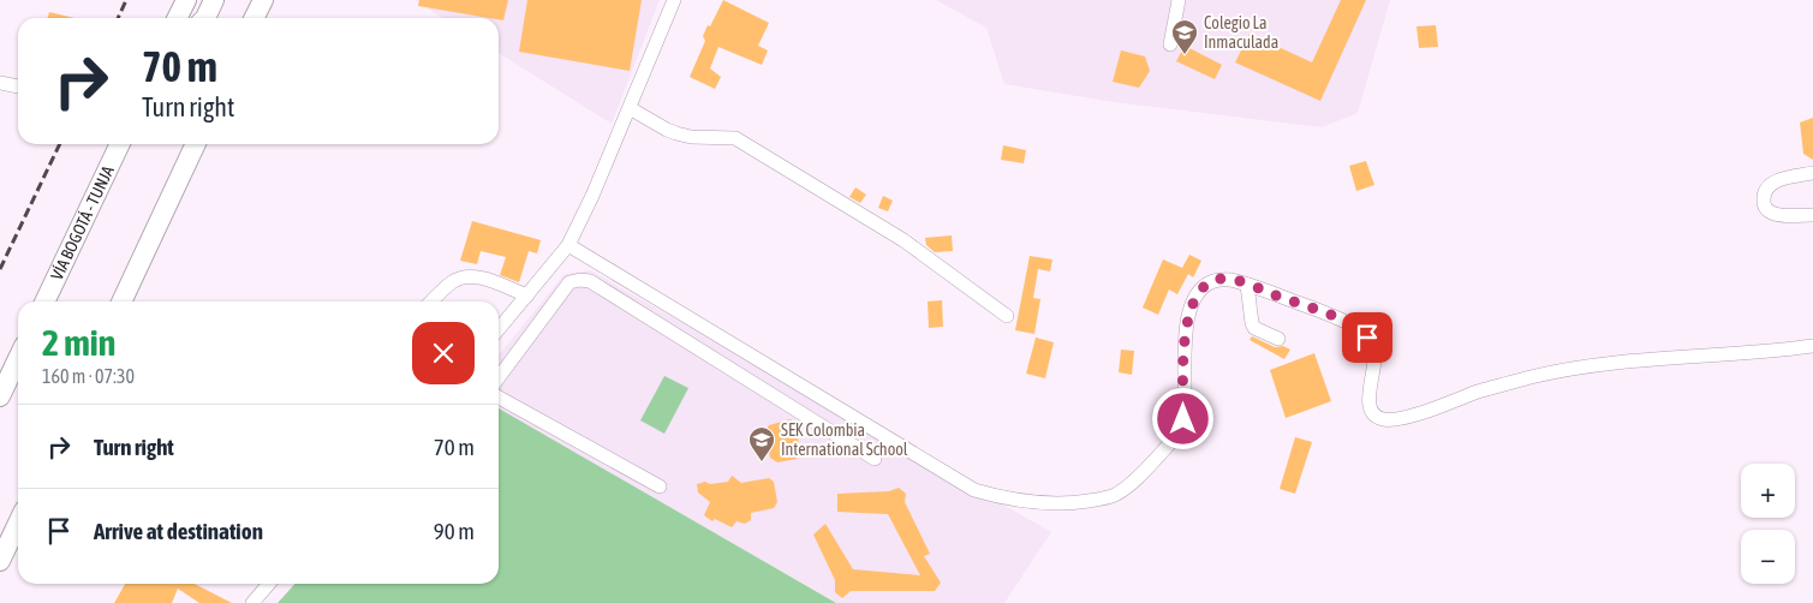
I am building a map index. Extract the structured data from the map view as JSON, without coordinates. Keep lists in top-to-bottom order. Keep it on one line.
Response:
{"streets":{"highway":["VÍA BOGOTÁ - TUNJA"]},"places":{"school or university":["Colegio La Inmaculada","SEK Colombia International School"]},"page":{"turn":["70 m","Turn right"],"heading":["2 min","160 m · 07:30"],"list":[{"name":"Turn right","value":"70 m"},{"name":"Arrive at destination","value":"90 m"}],"map_buttons":["+","−"]}}
